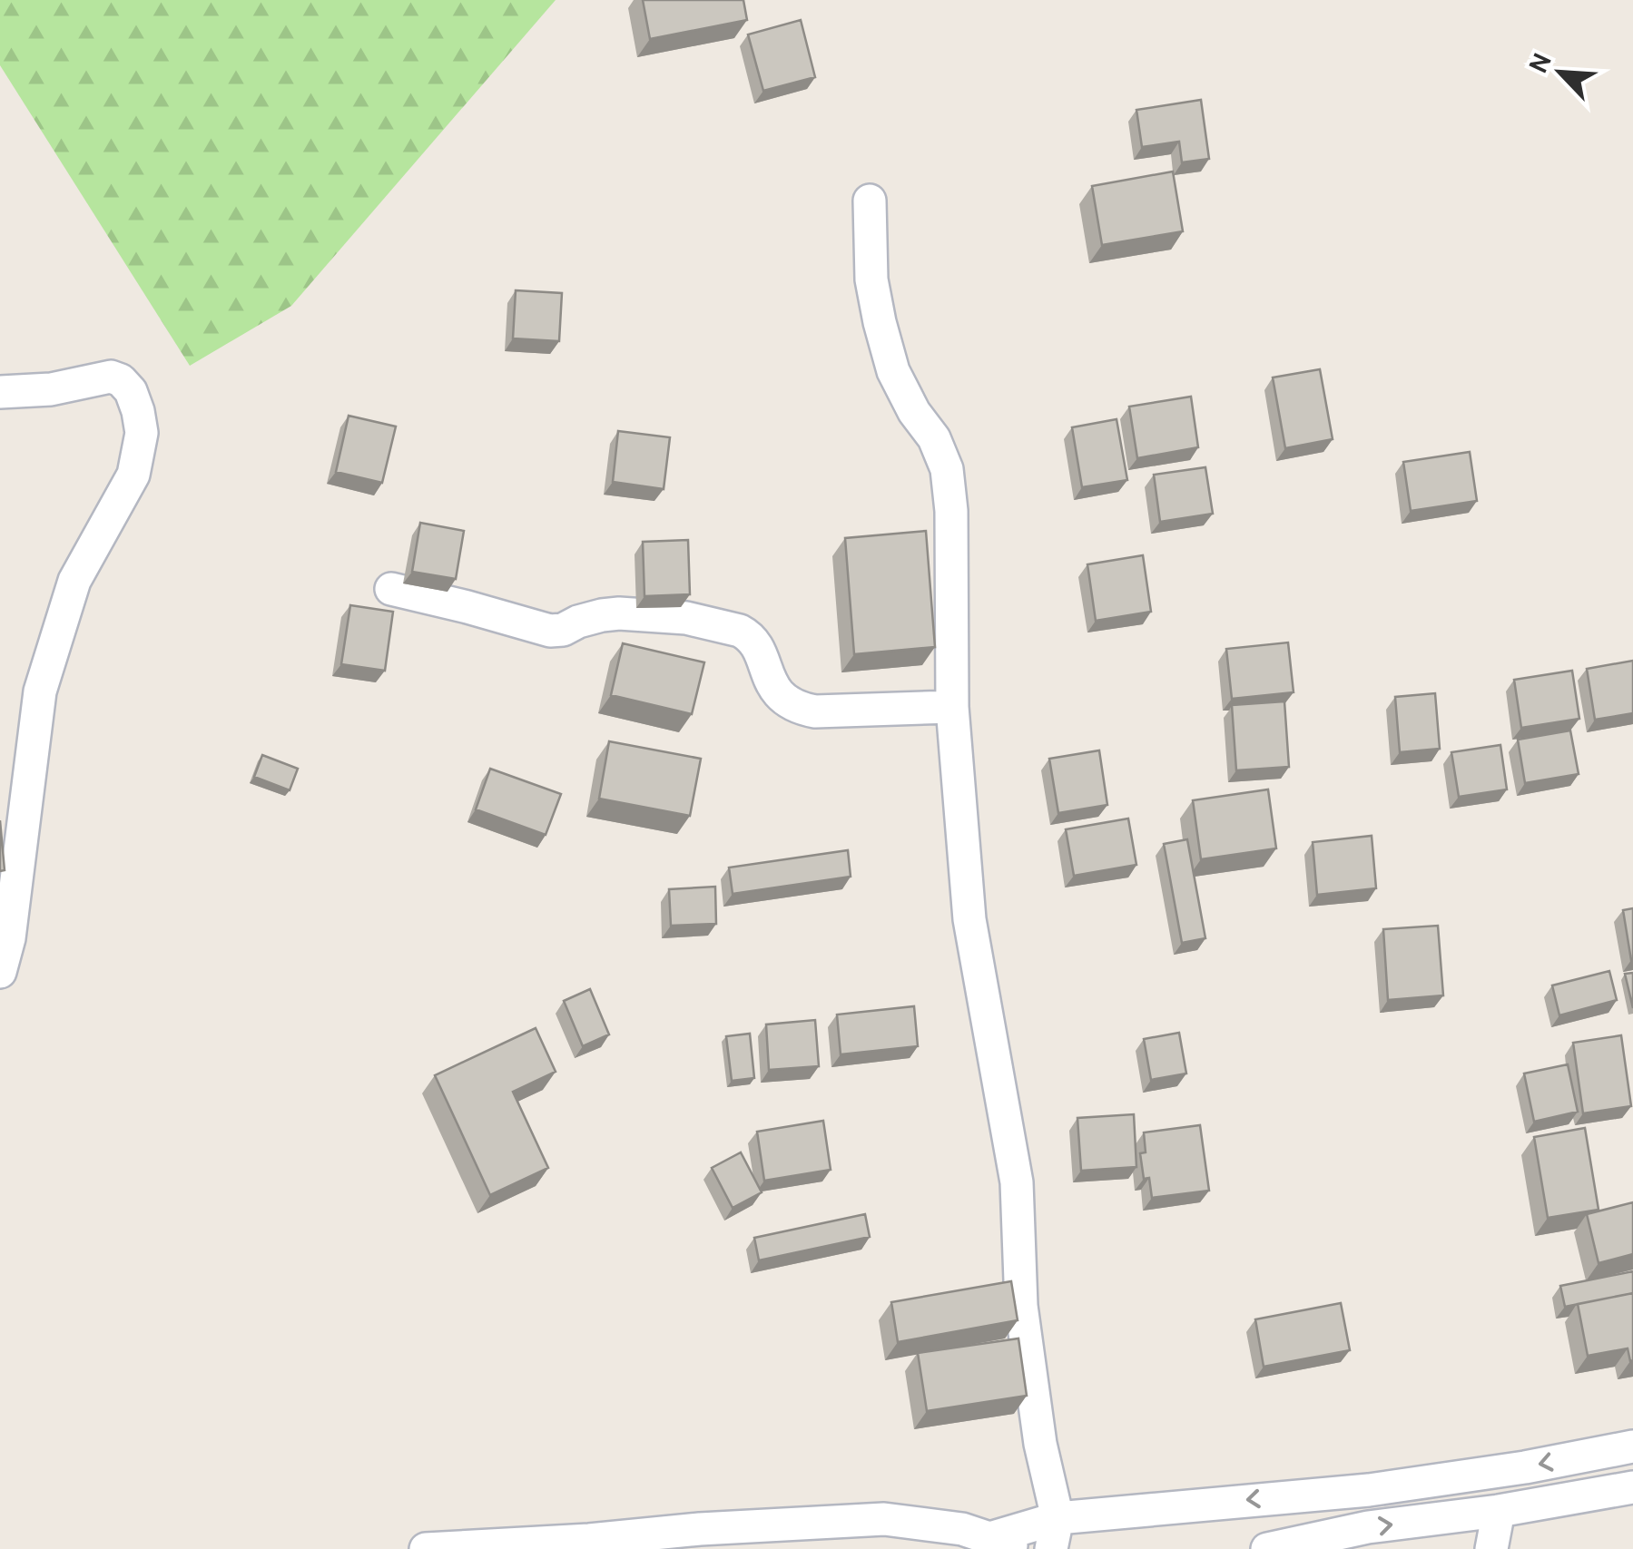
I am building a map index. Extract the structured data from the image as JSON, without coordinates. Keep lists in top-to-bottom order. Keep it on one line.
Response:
{"north":"top left"}
